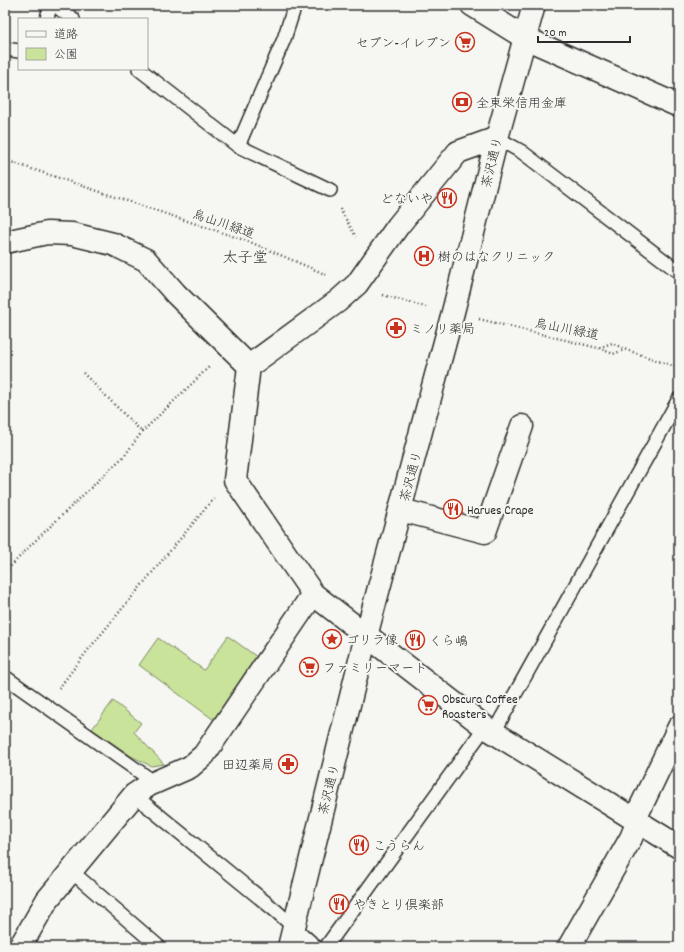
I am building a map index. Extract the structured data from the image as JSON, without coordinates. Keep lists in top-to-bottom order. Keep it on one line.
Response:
{"streets":{"street":["茶沢通り"],"path":["烏山川緑道"]},"districts":["太子堂"],"places":{"supermarket":["セブン-イレブン","ファミリーマート","Obscura Coffee Roasters"],"bank":["全東栄信用金庫"],"restaurant":["どないや","Harues Crape","くら嶋","こうらん","やきとり倶楽部"],"hospital":["樹のはなクリニック"],"pharmacy":["ミノリ薬局","田辺薬局"],"place":["ゴリラ像"]},"legend":["道路","公園"],"scale_bar":"20 m"}
